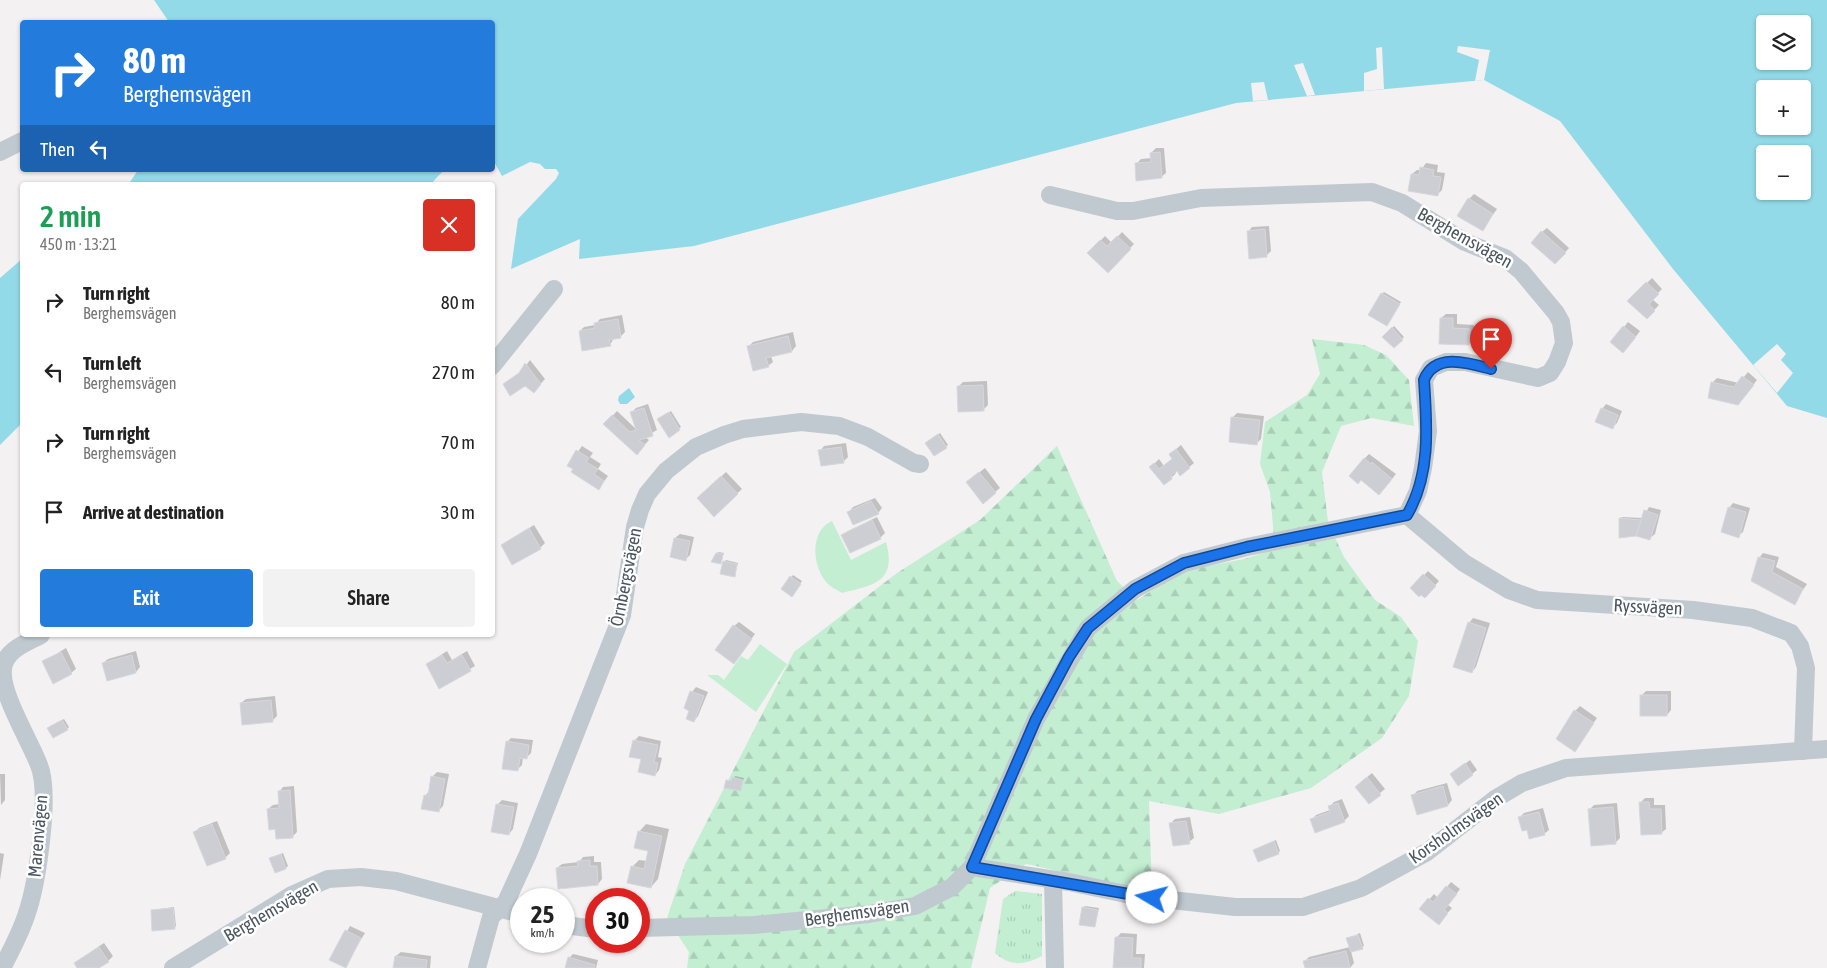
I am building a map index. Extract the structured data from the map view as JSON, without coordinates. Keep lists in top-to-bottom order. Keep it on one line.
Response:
{"streets":{"street":["Berghemsvägen","Örnbergsvägen","Ryssvägen","Korsholmsvägen","Marenvägen"]},"crossings":[["Berghemsvägen","Örnbergsvägen"],["Berghemsvägen","Ryssvägen"],["Berghemsvägen","Korsholmsvägen"],["Ryssvägen","Korsholmsvägen"]],"page":{"map_buttons":["+","−"],"turn":["80 m","Berghemsvägen"],"then":"Then","heading":["2 min","450 m · 13:21"],"list":[{"name":"Turn right","note":"Berghemsvägen","value":"80 m"},{"name":"Turn left","note":"Berghemsvägen","value":"270 m"},{"name":"Turn right","note":"Berghemsvägen","value":"70 m"},{"name":"Arrive at destination","value":"30 m"}],"buttons":["Exit","Share"],"speed":"25 km/h","limit":"30"}}
